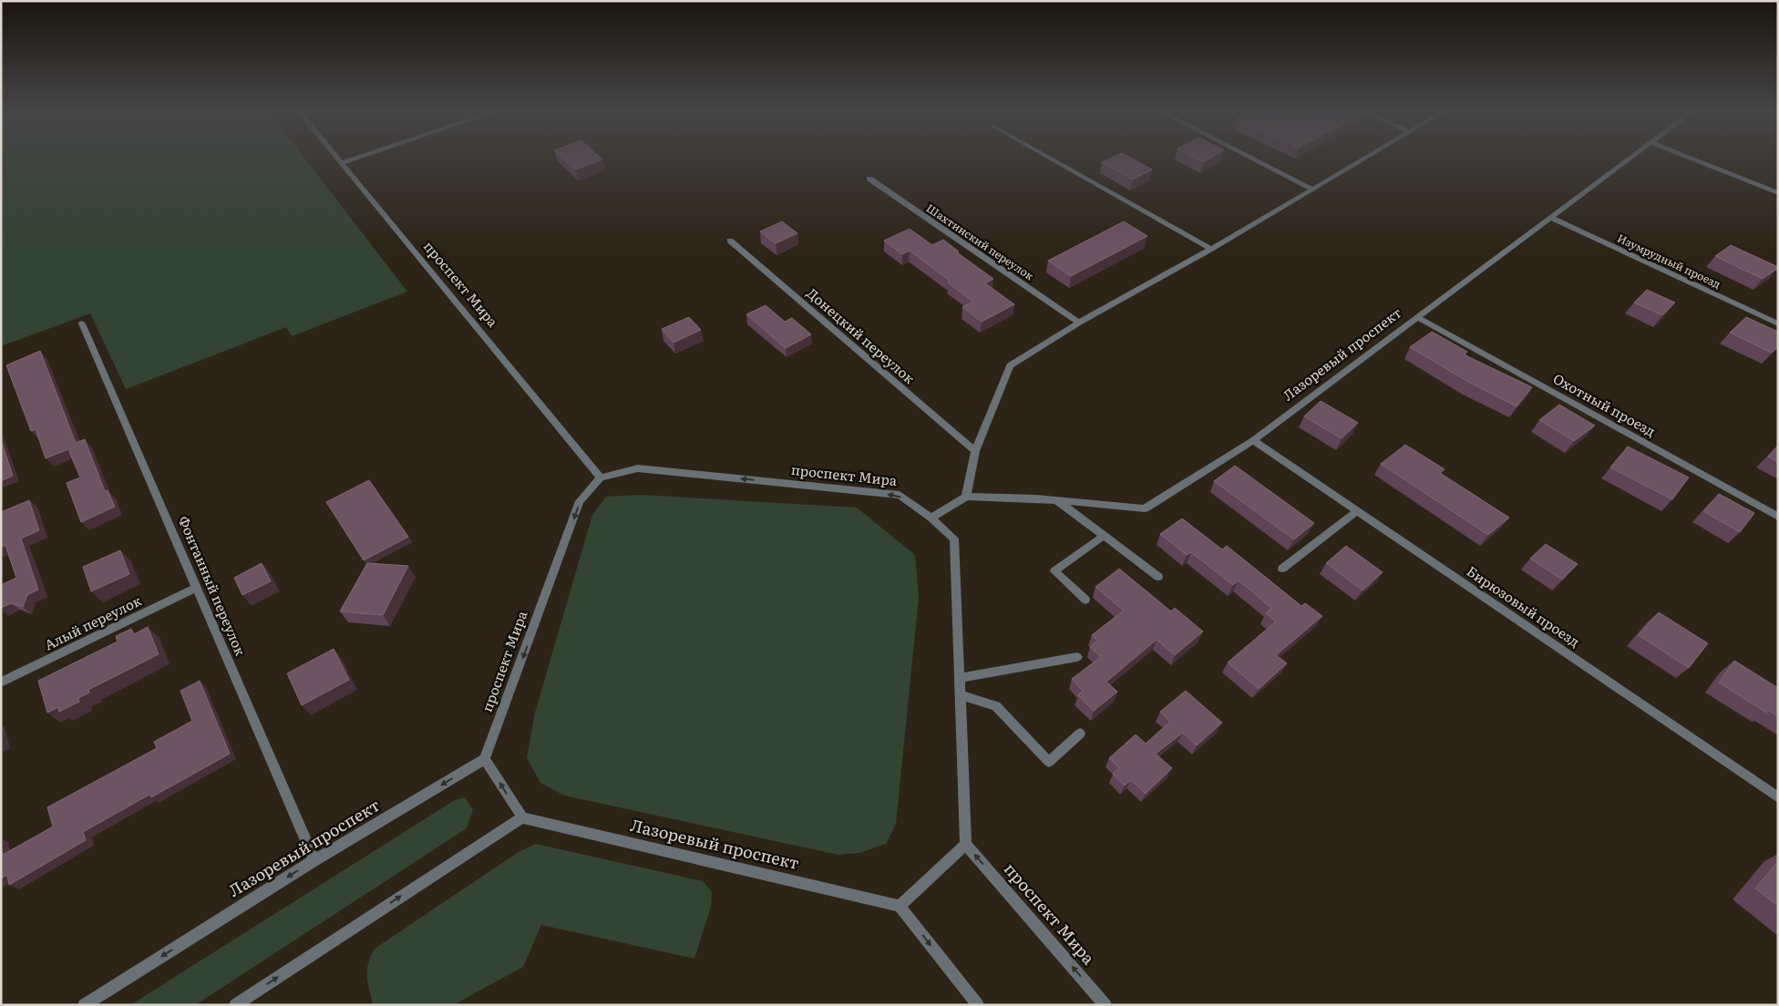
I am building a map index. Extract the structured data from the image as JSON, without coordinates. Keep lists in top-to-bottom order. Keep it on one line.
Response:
{"streets":{"street":["Шахтинский переулок","Изумрудный проезд","проспект Мира","Донецкий переулок","Лазоревый проспект","Охотный проезд","Фонтанный переулок","Бирюзовый проезд","Алый переулок"]},"crossings":[["Изумрудный проезд","Лазоревый проспект"],["проспект Мира","Лазоревый проспект"],["Лазоревый проспект","Охотный проезд"],["Лазоревый проспект","Фонтанный переулок"],["Лазоревый проспект","Бирюзовый проезд"],["Фонтанный переулок","Алый переулок"]]}
